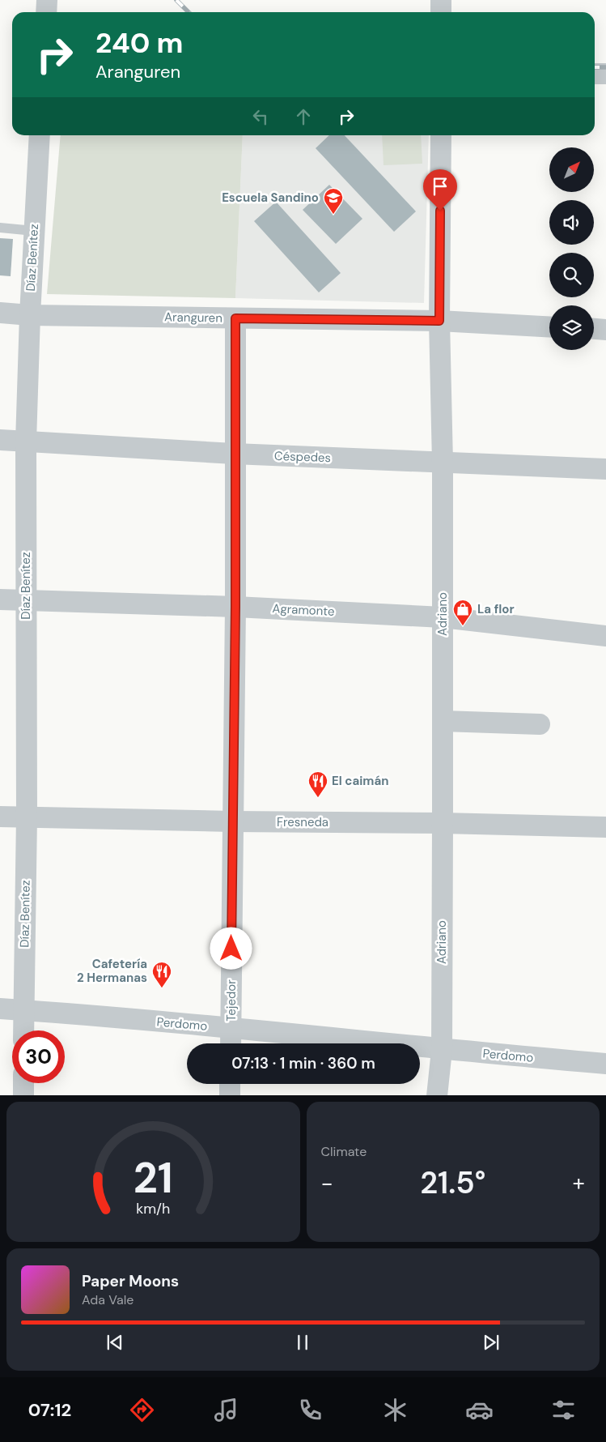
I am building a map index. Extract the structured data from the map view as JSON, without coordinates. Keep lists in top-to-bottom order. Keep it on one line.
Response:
{"streets":{"street":["Díaz Benítez","Aranguren","Céspedes","Agramonte","Adriano","Fresneda","Tejedor","Perdomo"]},"crossings":[["Díaz Benítez","Aranguren"],["Díaz Benítez","Céspedes"],["Díaz Benítez","Agramonte"],["Díaz Benítez","Fresneda"],["Díaz Benítez","Perdomo"],["Aranguren","Adriano"],["Aranguren","Tejedor"],["Céspedes","Adriano"],["Céspedes","Tejedor"],["Agramonte","Adriano"],["Agramonte","Tejedor"],["Adriano","Fresneda"],["Adriano","Perdomo"],["Fresneda","Tejedor"],["Tejedor","Perdomo"]],"places":{"school or university":["Escuela Sandino"],"shop":["La flor"],"restaurant":["El caimán","Cafetería 2 Hermanas"]},"north":"top right","page":{"turn":["240 m","Aranguren"],"limit":"30","trip":"07:13 · 1 min · 360 m","tile":"Climate","heat":["−","21.5°","+"],"song":["Paper Moons","Ada Vale"],"tabs":"07:12","gauge":["21","km/h"]}}
